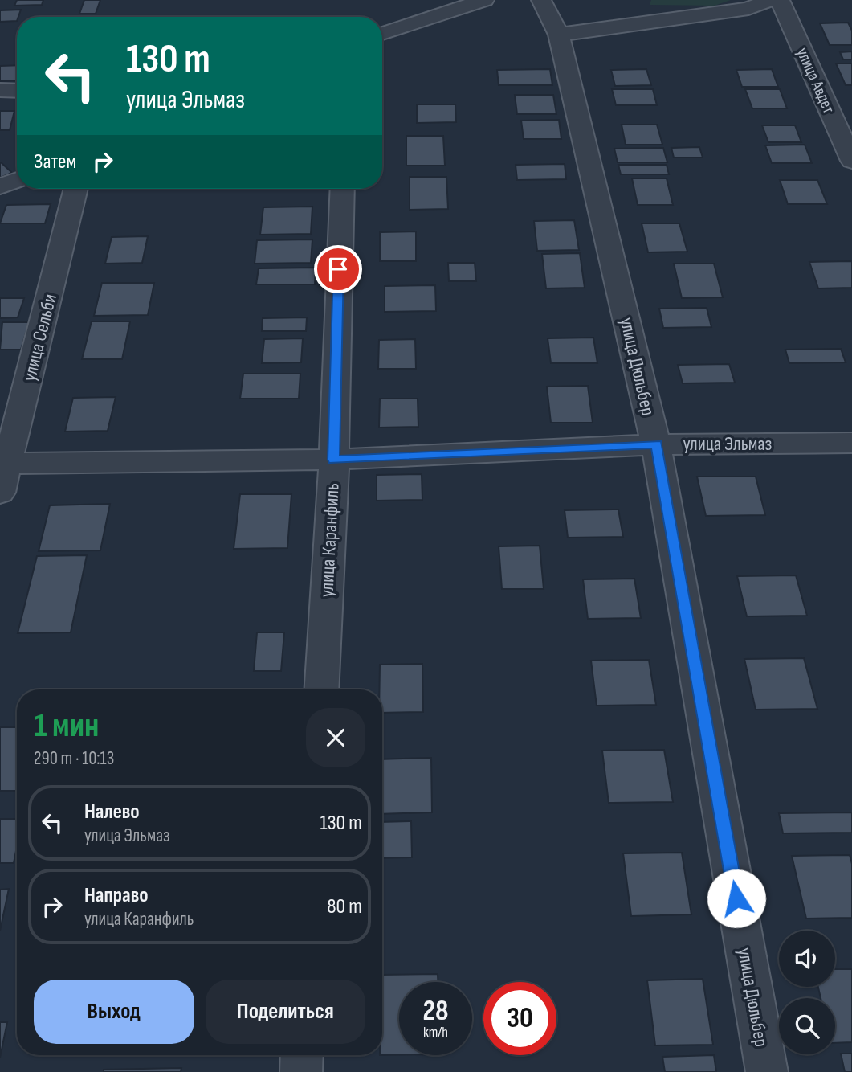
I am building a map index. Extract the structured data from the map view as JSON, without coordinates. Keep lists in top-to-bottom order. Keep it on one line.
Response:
{"streets":{"street":["улица Авдет","улица Сельби","улица Дюльбер","улица Эльмаз","улица Каранфиль"]},"crossings":[["улица Сельби","улица Эльмаз"],["улица Дюльбер","улица Эльмаз"],["улица Эльмаз","улица Каранфиль"]],"page":{"turn":["130 m","улица Эльмаз"],"then":"Затем","heading":["1 мин","290 m · 10:13"],"list":[{"name":"Налево","note":"улица Эльмаз","value":"130 m"},{"name":"Направо","note":"улица Каранфиль","value":"80 m"}],"buttons":["Выход","Поделиться"],"speed":"28 km/h","limit":"30"}}
